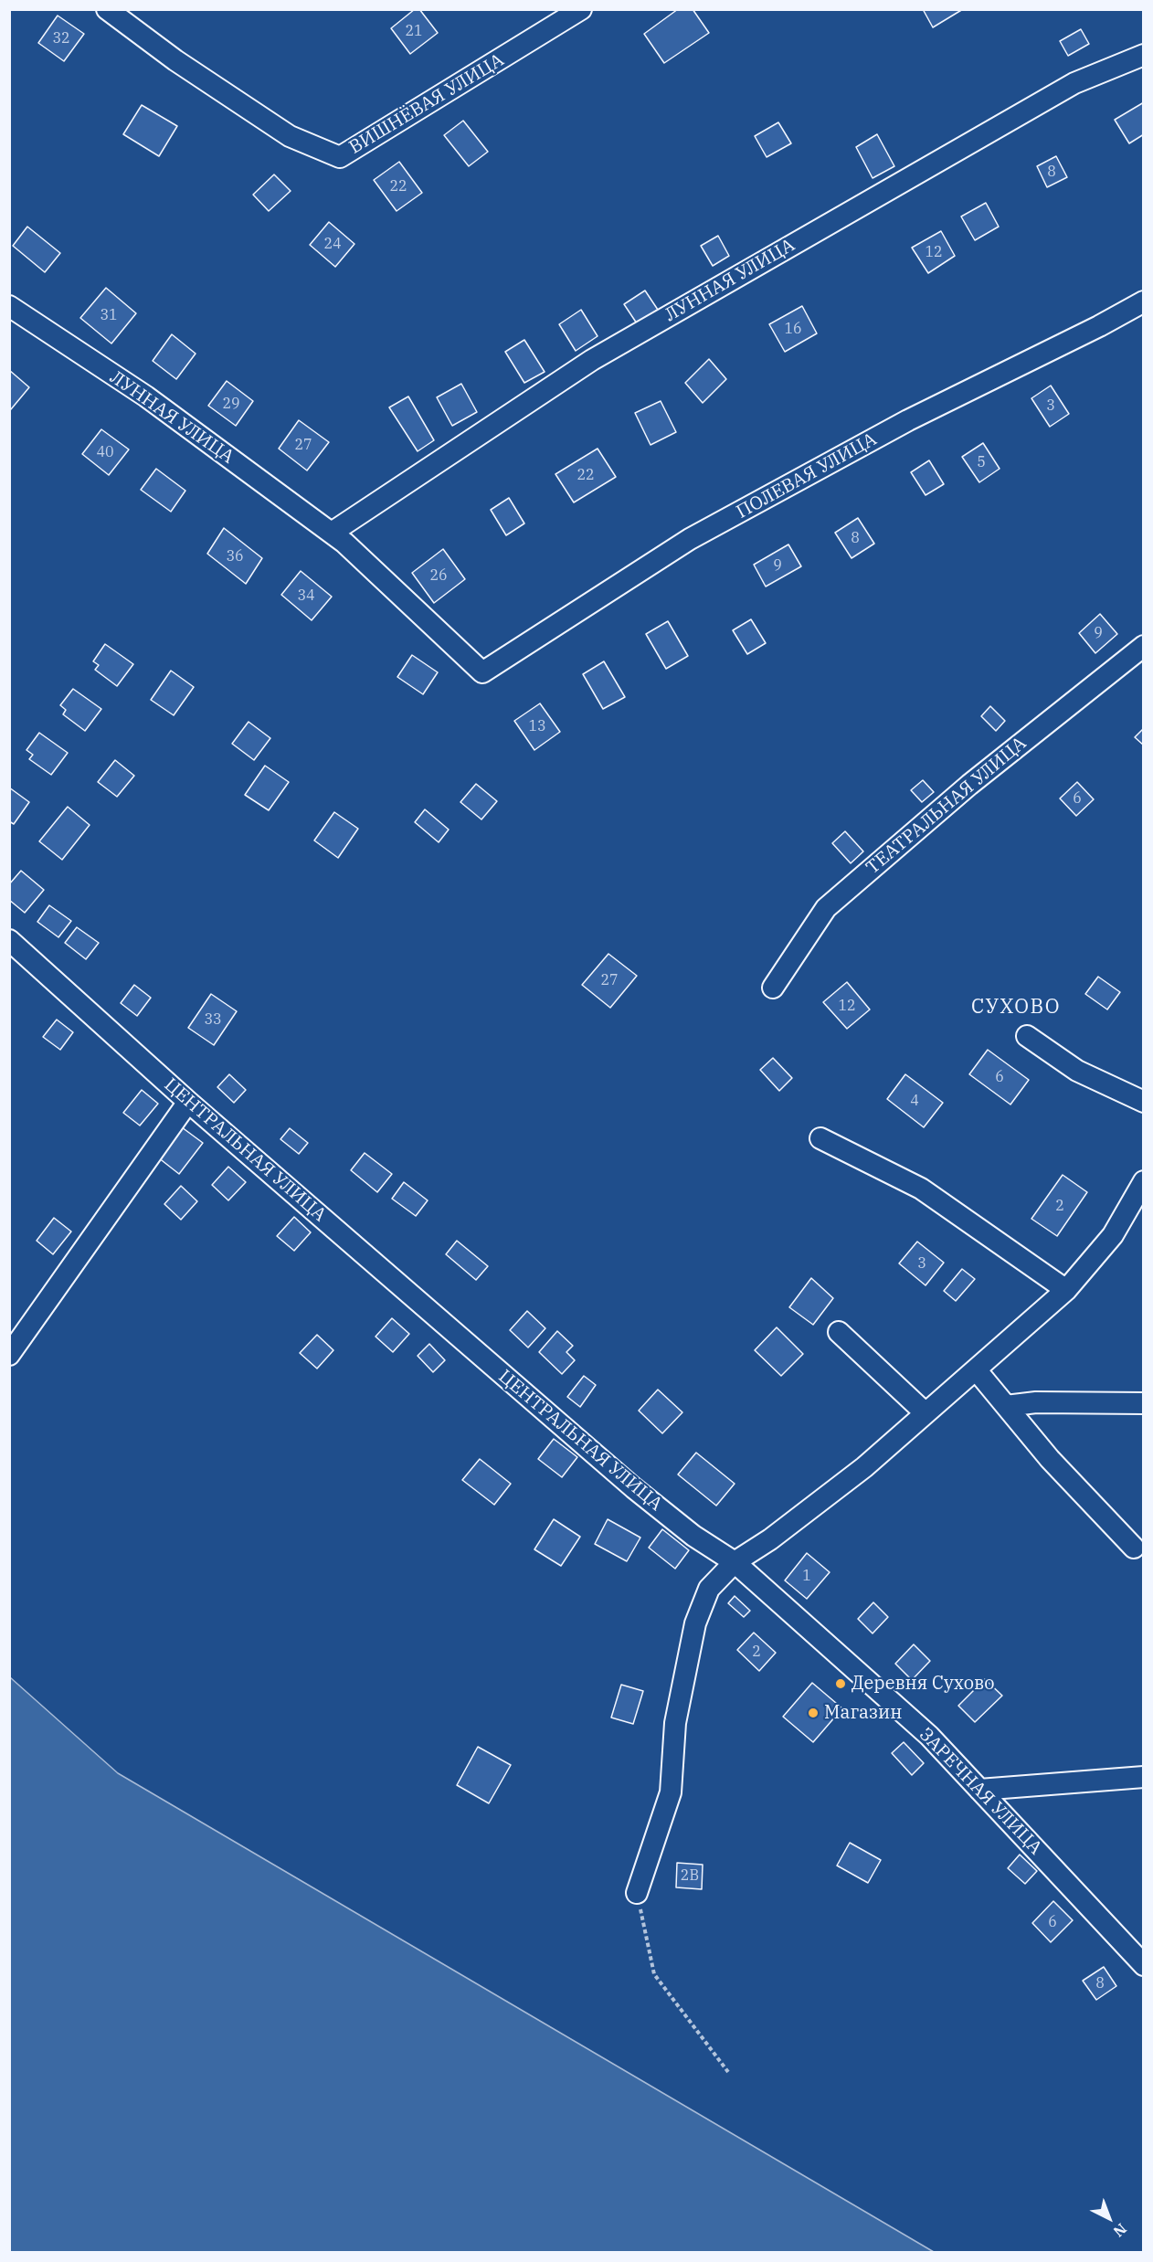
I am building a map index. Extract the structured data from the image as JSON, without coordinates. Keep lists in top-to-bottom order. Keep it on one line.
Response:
{"streets":{"street":["ВИШНЁВАЯ УЛИЦА","ЛУННАЯ УЛИЦА","ПОЛЕВАЯ УЛИЦА","ТЕАТРАЛЬНАЯ УЛИЦА","ЦЕНТРАЛЬНАЯ УЛИЦА","ЗАРЕЧНАЯ УЛИЦА"]},"crossings":[["ЛУННАЯ УЛИЦА","ПОЛЕВАЯ УЛИЦА"],["ЦЕНТРАЛЬНАЯ УЛИЦА","ЗАРЕЧНАЯ УЛИЦА"]],"districts":["СУХОВО"],"places":["Деревня Сухово","Магазин"],"house_numbers":["21","32","8","22","24","12","31","16","29","3","27","40","5","22","8","36","9","26","34","9","13","6","27","12","33","6","4","2","3","1","2","2В","6","8"],"north":"bottom right"}
